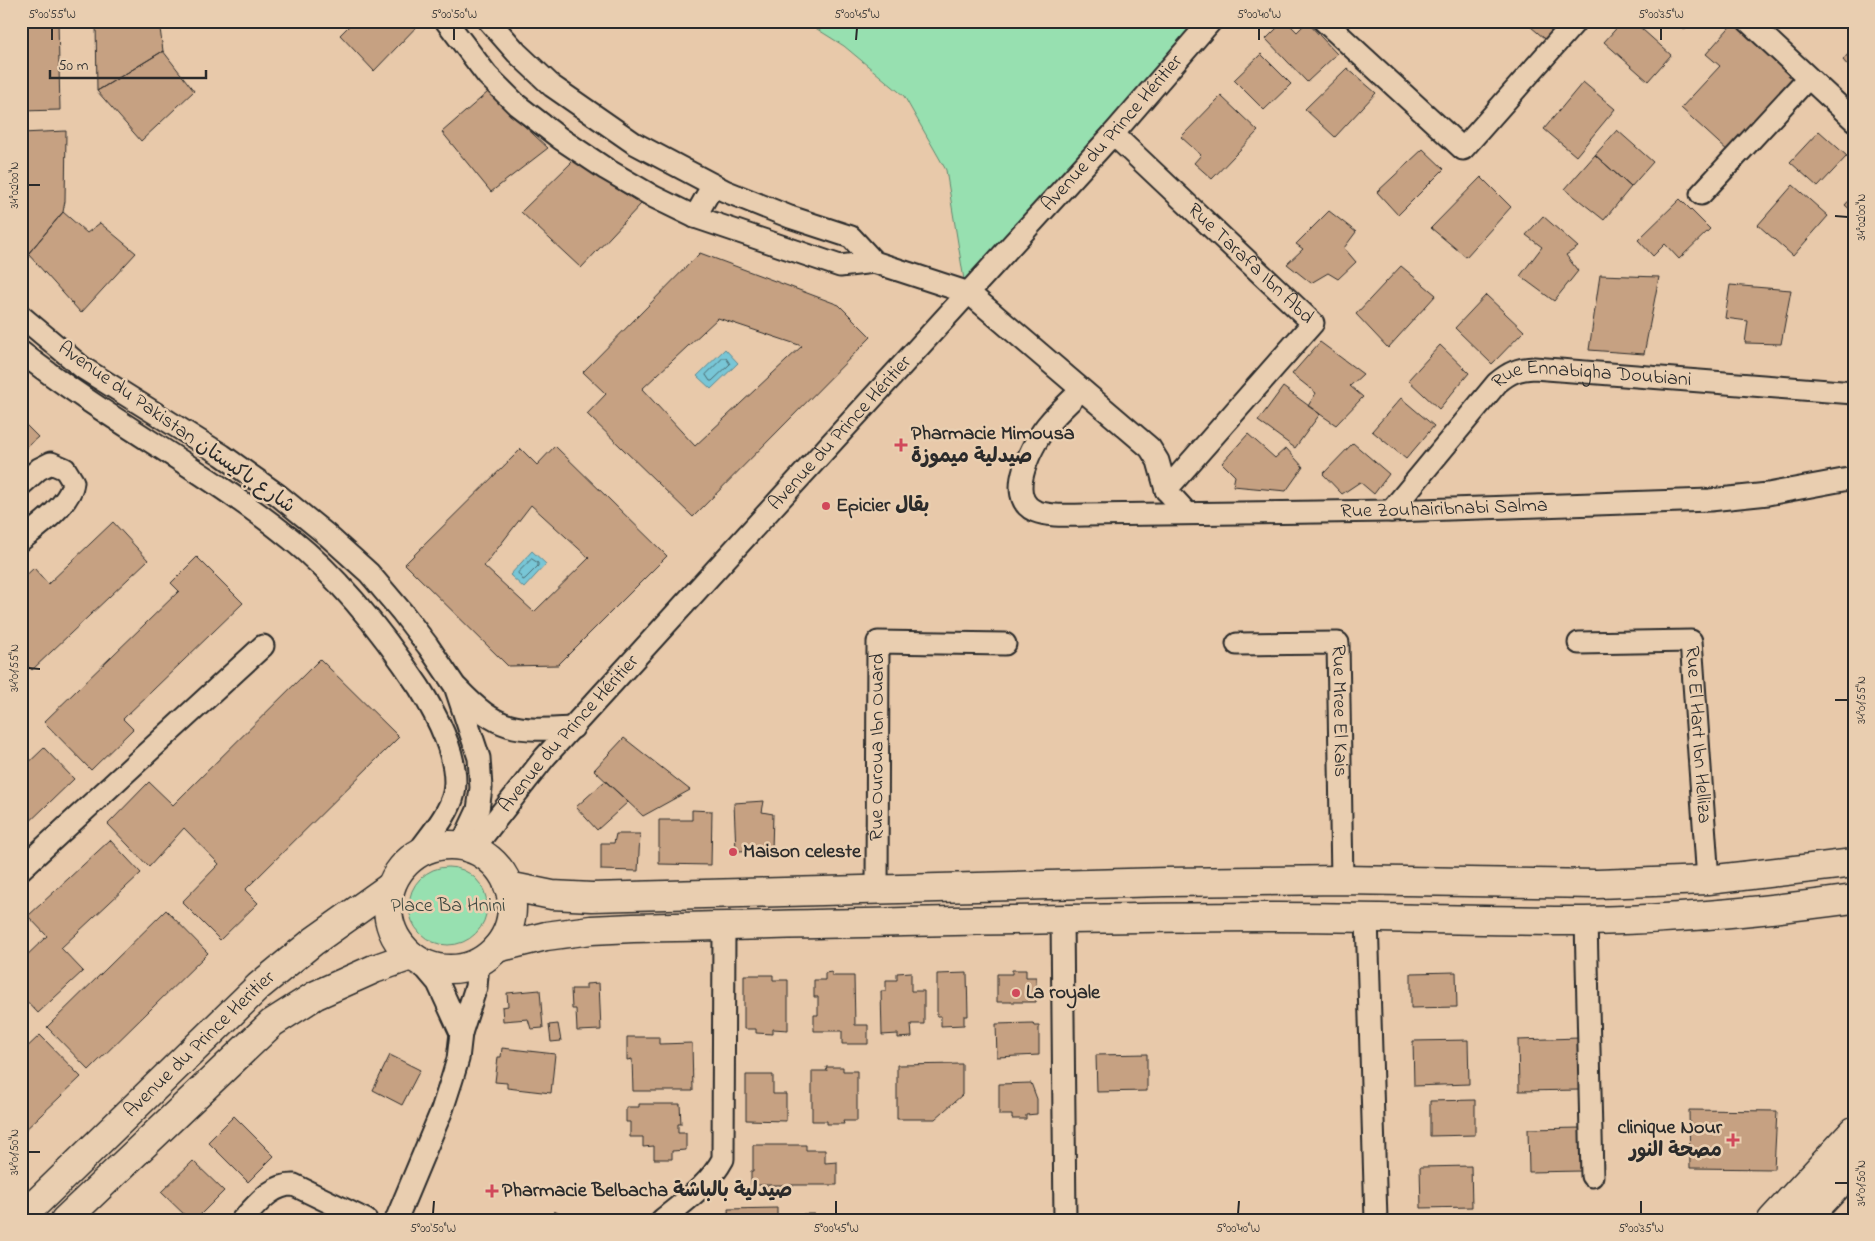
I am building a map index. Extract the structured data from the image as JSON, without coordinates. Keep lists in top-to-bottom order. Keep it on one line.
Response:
{"streets":{"main road":["Avenue du Prince Heritier"],"street":["Avenue du Prince Héritier","Rue Tarafa Ibn Abd","Rue Ennabigha Doubiani","Avenue du Pakistan شارع باكيستان","Rue Zouhairibnabi Salma","Rue Mree El Kais","Rue El Hart Ibn Helliza","Rue Ouroua Ibn Ouard"]},"crossings":[["Avenue du Prince Héritier","Rue Tarafa Ibn Abd"],["Avenue du Prince Héritier","Avenue du Pakistan شارع باكيستان"],["Avenue du Prince Héritier","Avenue du Prince Heritier"],["Rue Ennabigha Doubiani","Rue Zouhairibnabi Salma"],["Avenue du Pakistan شارع باكيستان","Avenue du Prince Heritier"]],"parks":["Place Ba Hnini"],"places":{"health":["Pharmacie Mimousa صيدلية ميموزة","clinique Nour مصحة النور","Pharmacie Belbacha صيدلية بالباشة"],"other":["Epicier بقال","Maison celeste","La royale"]},"scale_bar":"50 m","coordinates":["5°00'55\"W","5°00'50\"W","5°00'45\"W","5°00'40\"W","5°00'35\"W","34°02'00\"N","34°01'55\"N","34°01'50\"N"]}
